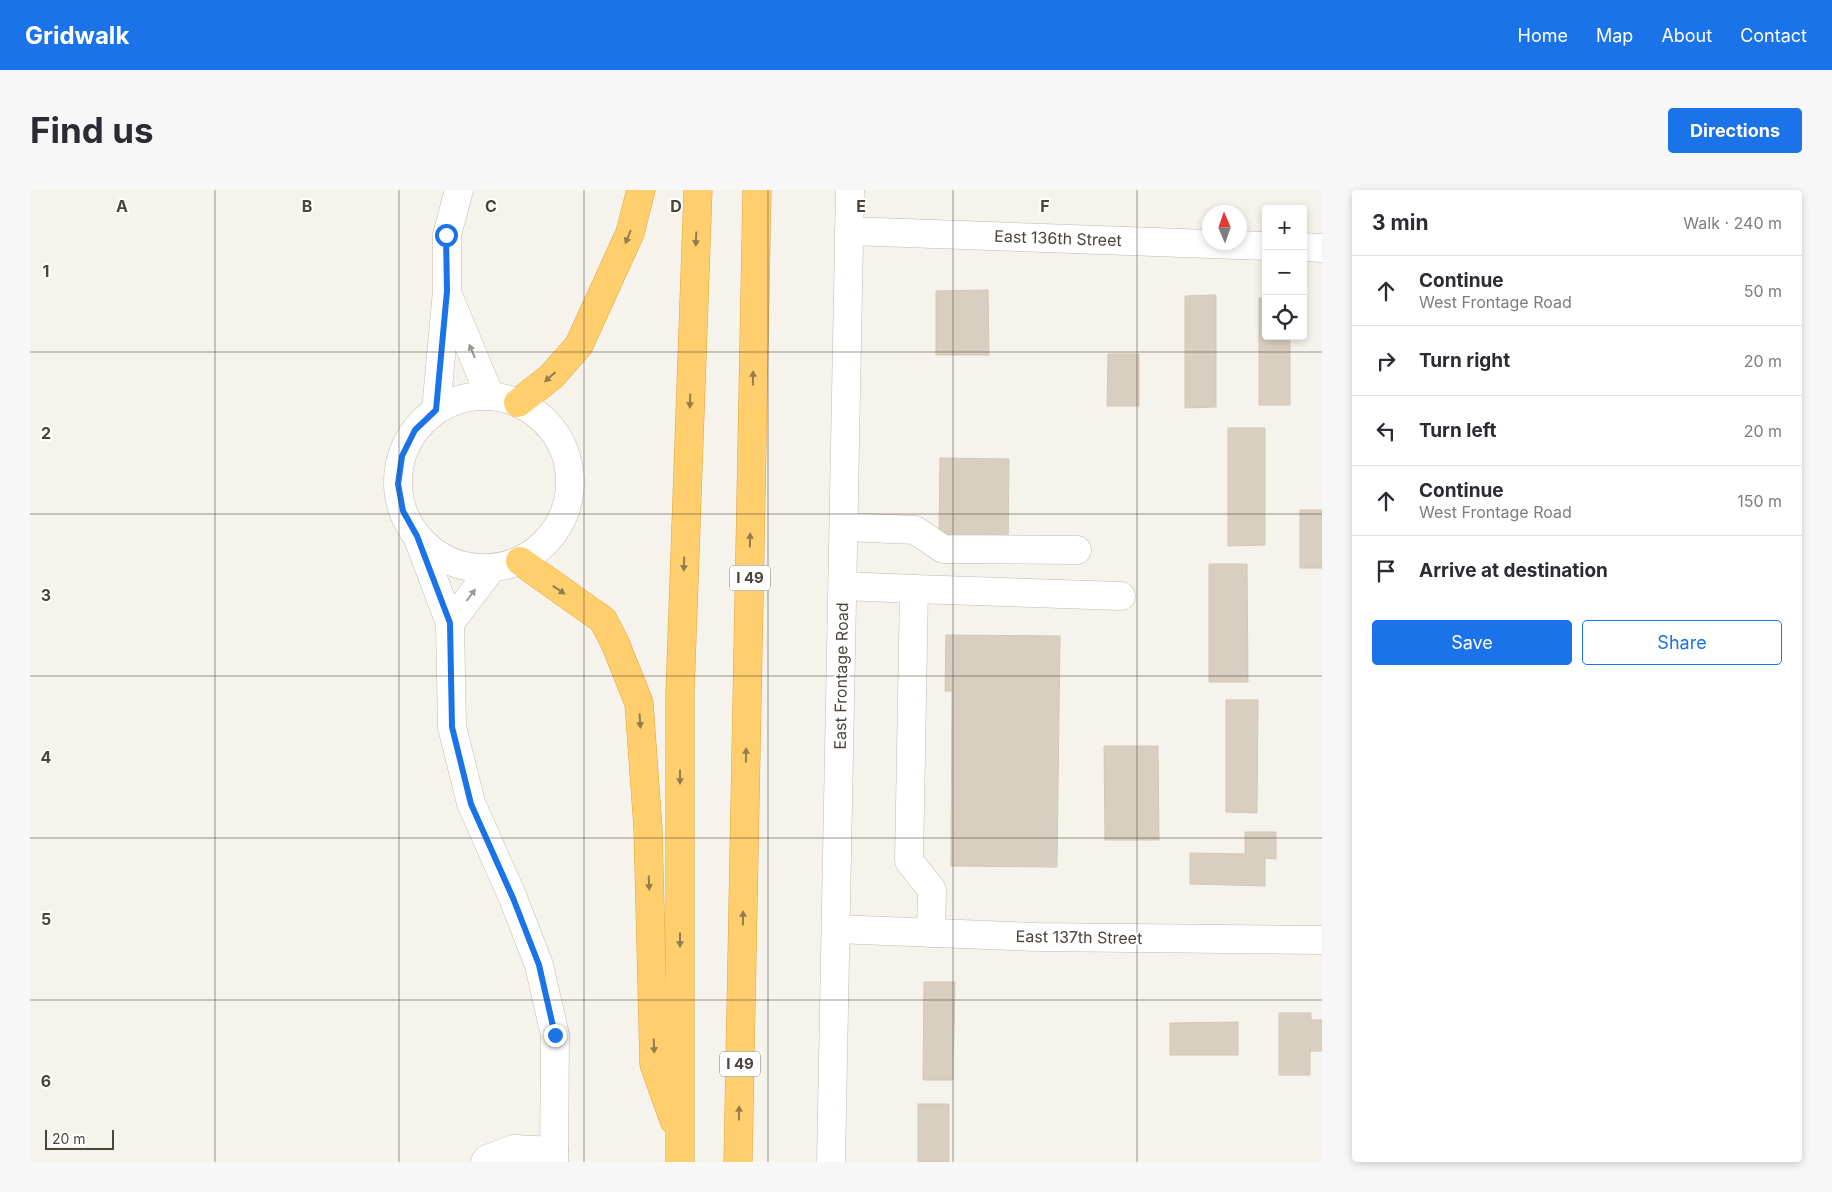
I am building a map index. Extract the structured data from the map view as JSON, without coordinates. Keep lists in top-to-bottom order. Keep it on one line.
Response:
{"streets":{"highway":["I 49"],"street":["East 136th Street","East Frontage Road","East 137th Street"]},"crossings":[["East 136th Street","East Frontage Road"],["East Frontage Road","East 137th Street"]],"scale_bar":"20 m","north":"top","page":{"header":"Gridwalk","nav":["Home","Map","About","Contact"],"buttons":["Directions",["Save","Share"]],"title":"Find us","heading":["3 min","Walk · 240 m"],"map_buttons":["+","−"],"list":[["Continue","West Frontage Road","50 m"],["Turn right","20 m"],["Turn left","20 m"],["Continue","West Frontage Road","150 m"],"Arrive at destination"],"scale":"20 m"},"grid":{"columns":["A","B","C","D","E","F"],"rows":["1","2","3","4","5","6"]}}
